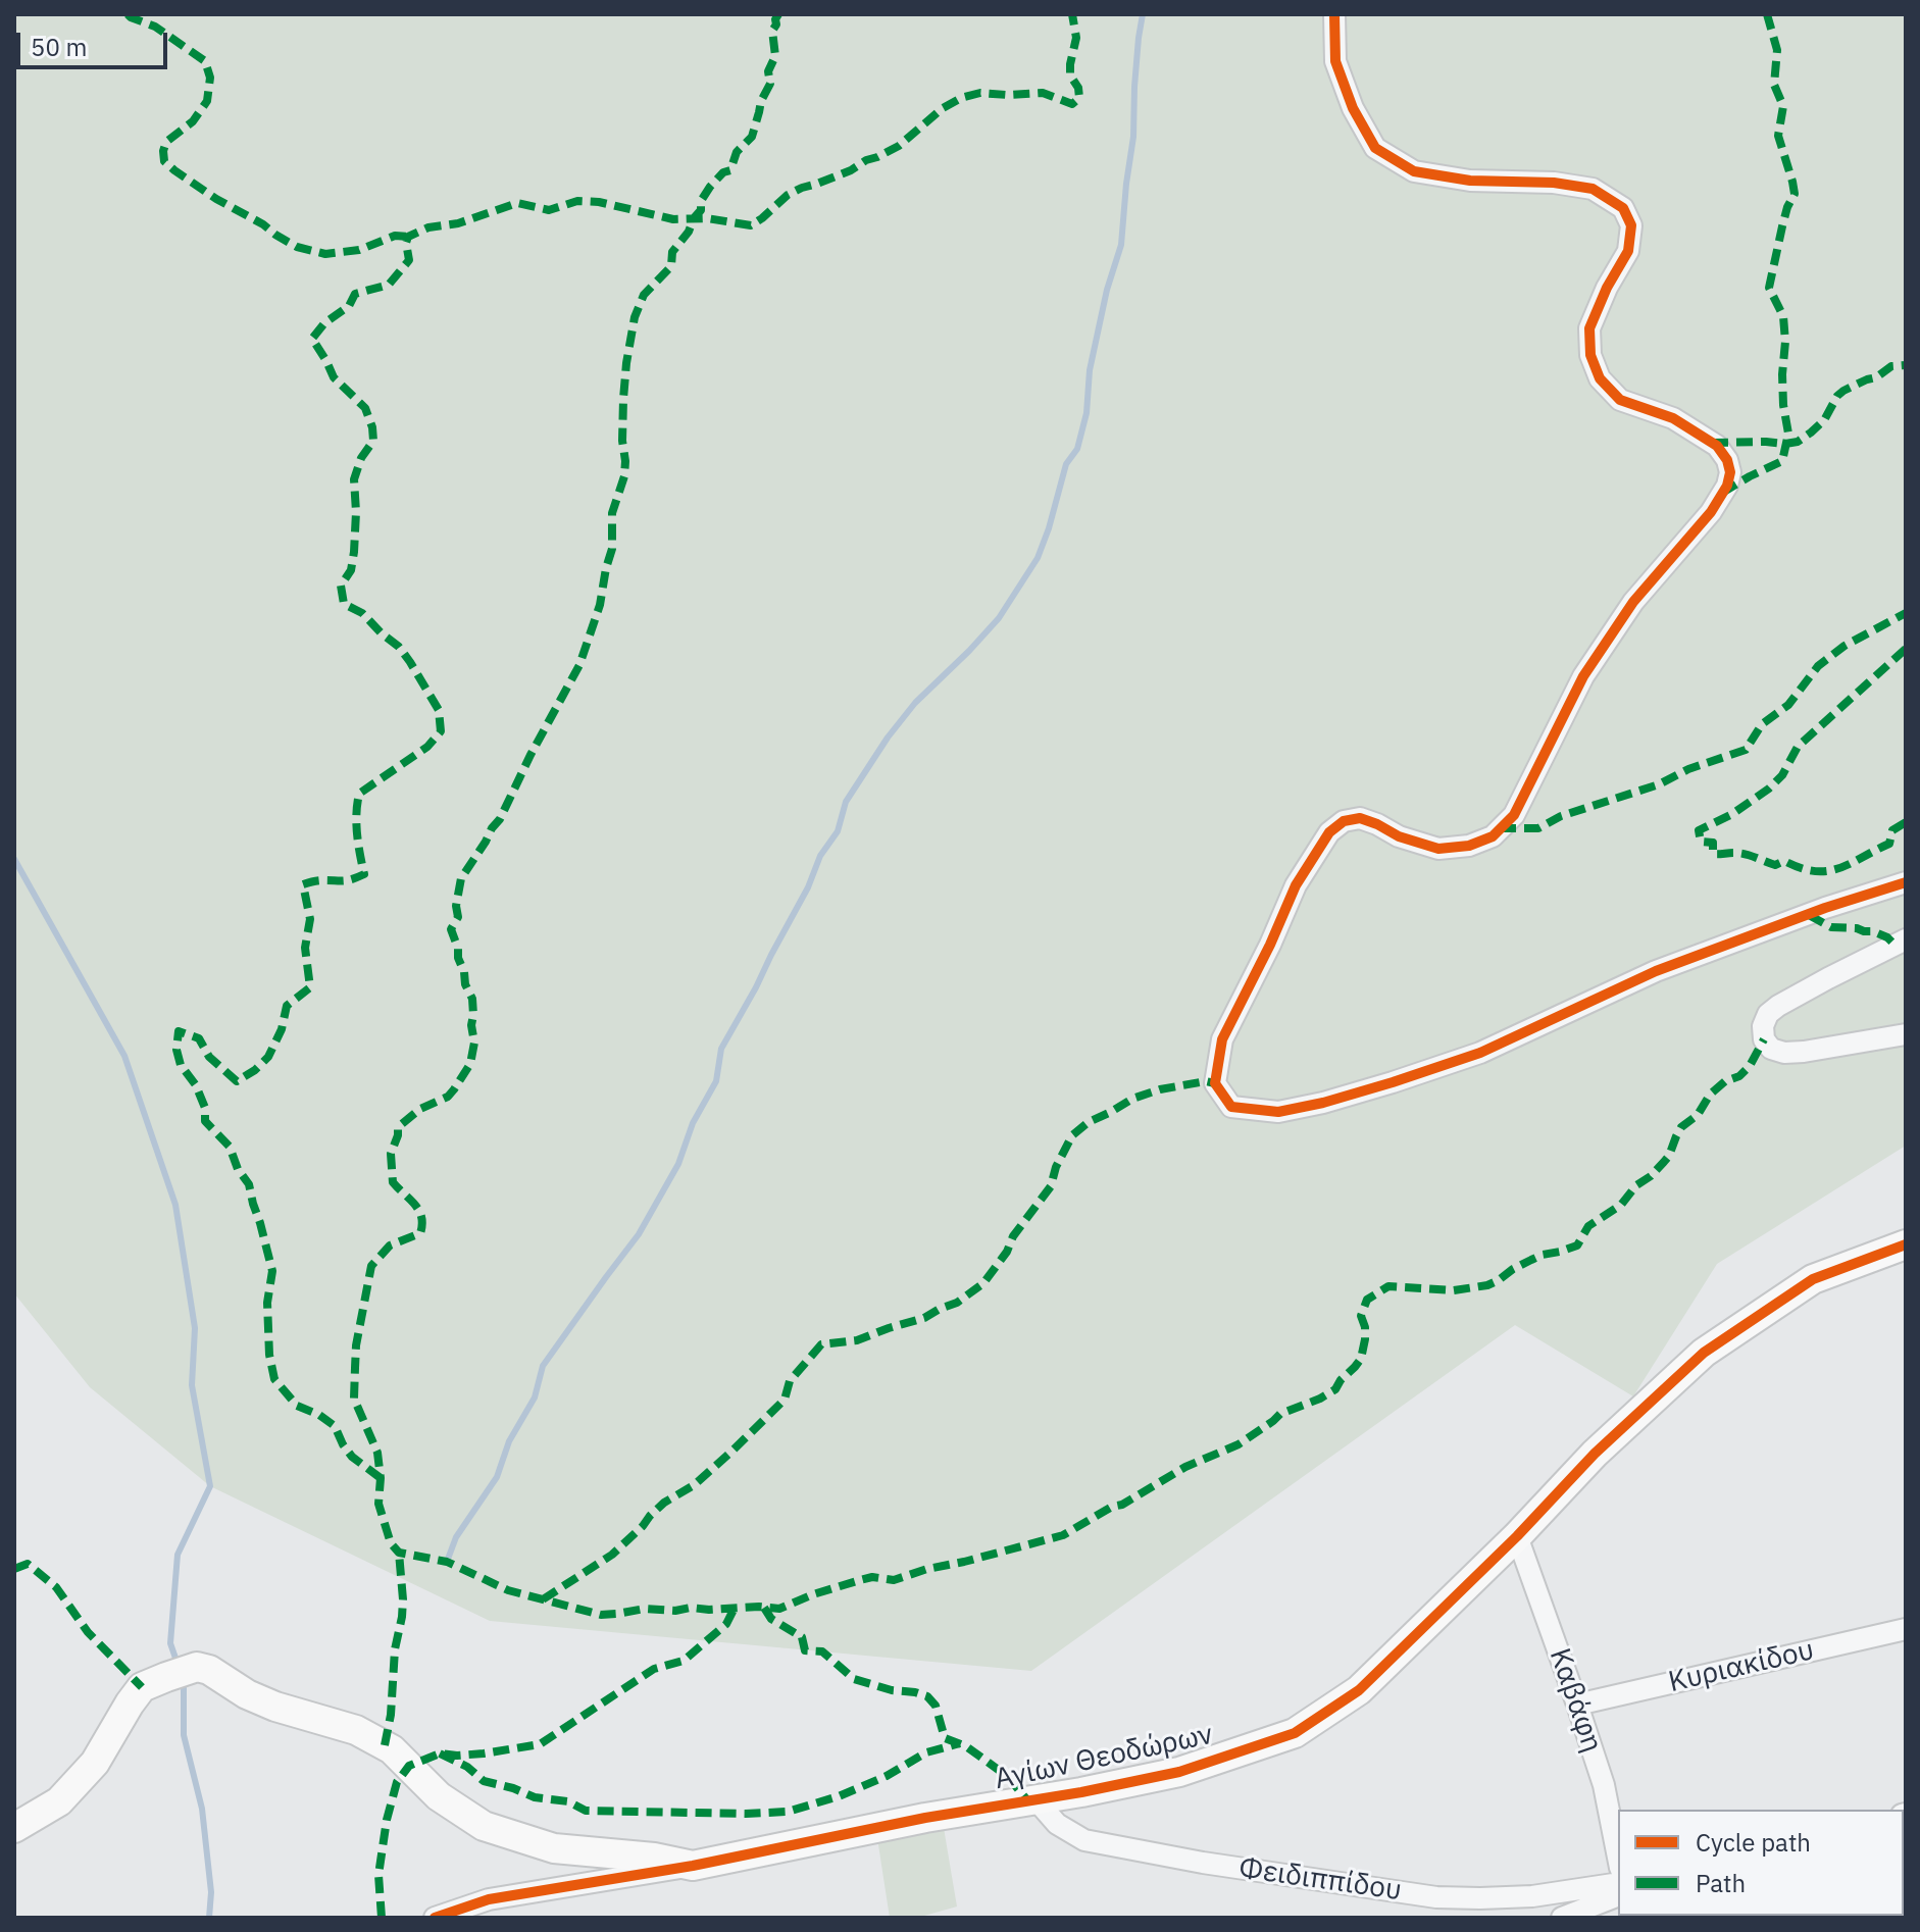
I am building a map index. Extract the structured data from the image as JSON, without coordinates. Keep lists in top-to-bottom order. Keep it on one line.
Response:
{"streets":{"street":["Κυριακίδου","Καβάφη","Αγίων Θεοδώρων","Φειδιππίδου"]},"crossings":[["Κυριακίδου","Καβάφη"],["Καβάφη","Αγίων Θεοδώρων"],["Αγίων Θεοδώρων","Φειδιππίδου"]],"legend":["Cycle path","Path"],"scale_bar":"50 m"}
